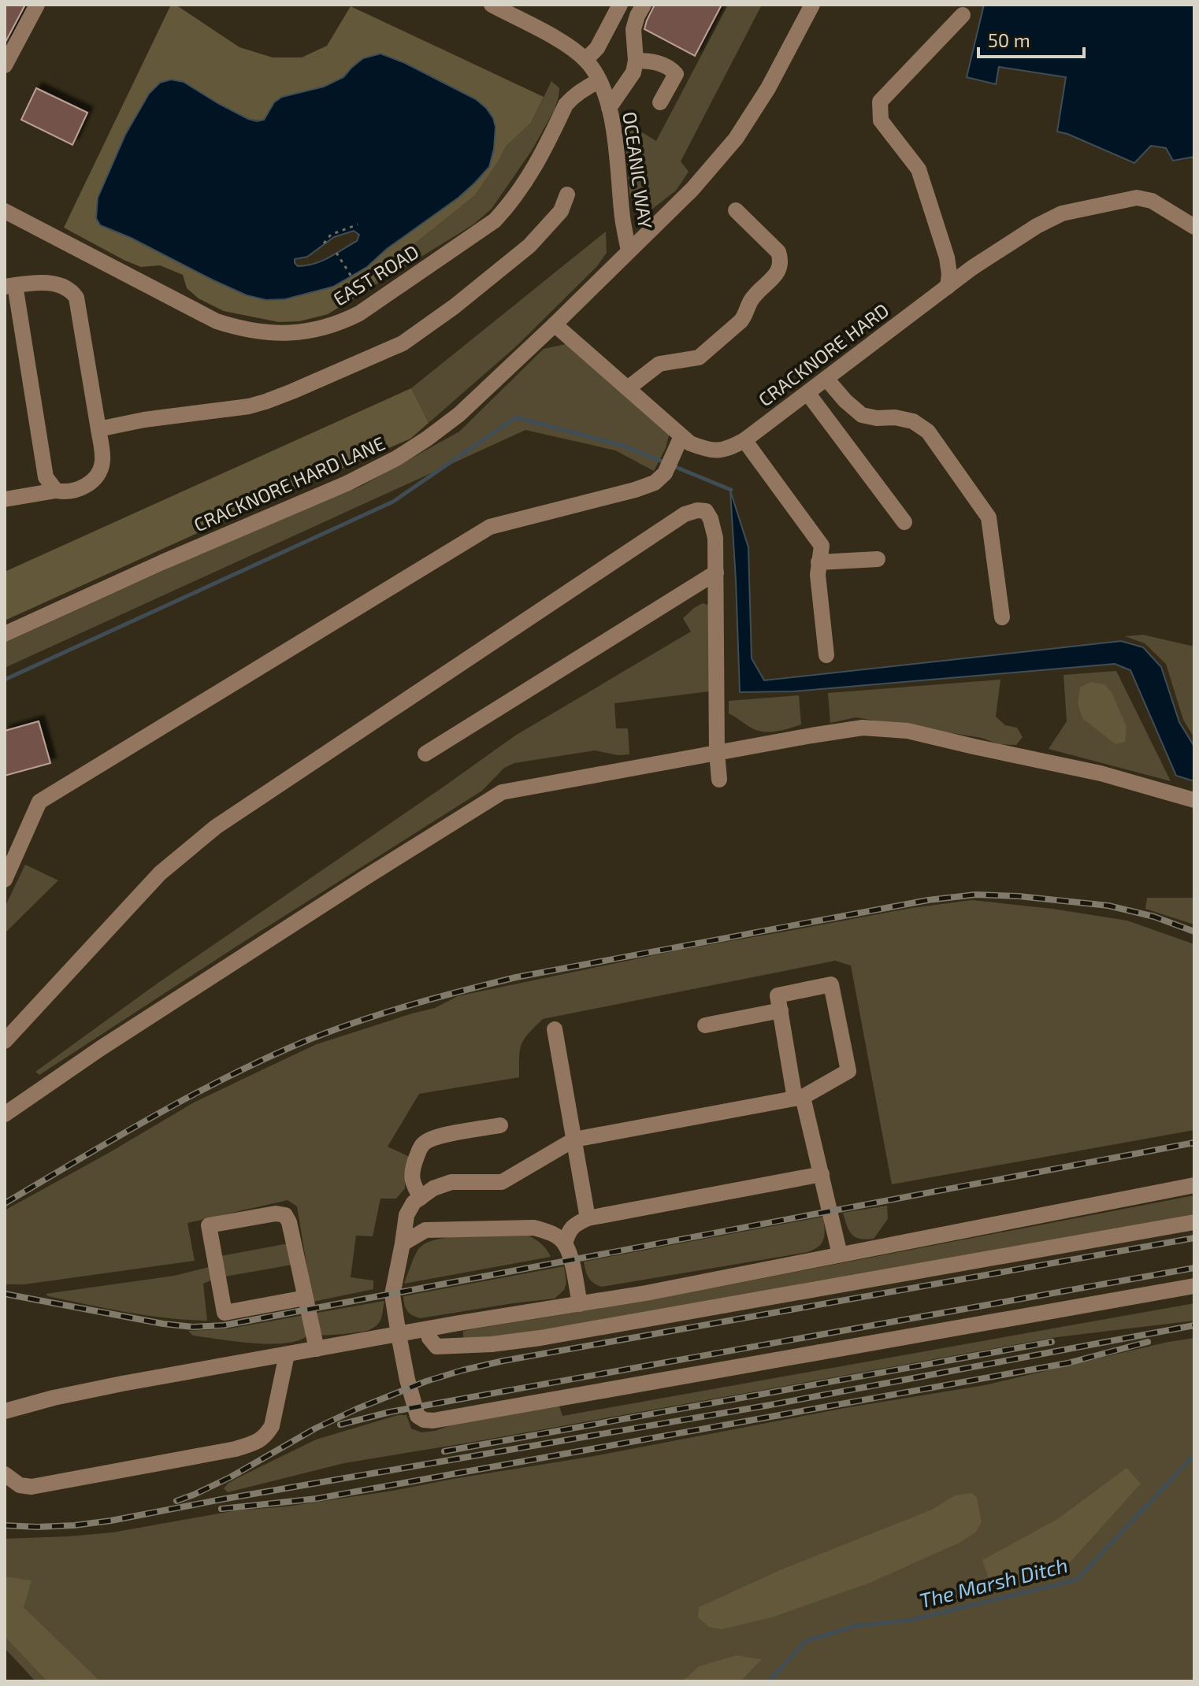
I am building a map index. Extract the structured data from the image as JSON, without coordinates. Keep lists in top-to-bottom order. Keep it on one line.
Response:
{"streets":{"lane":["OCEANIC WAY","EAST ROAD","CRACKNORE HARD","CRACKNORE HARD LANE"]},"crossings":[["OCEANIC WAY","EAST ROAD"],["OCEANIC WAY","CRACKNORE HARD LANE"],["CRACKNORE HARD","CRACKNORE HARD LANE"]],"water":["The Marsh Ditch"],"scale_bar":"50 m"}
